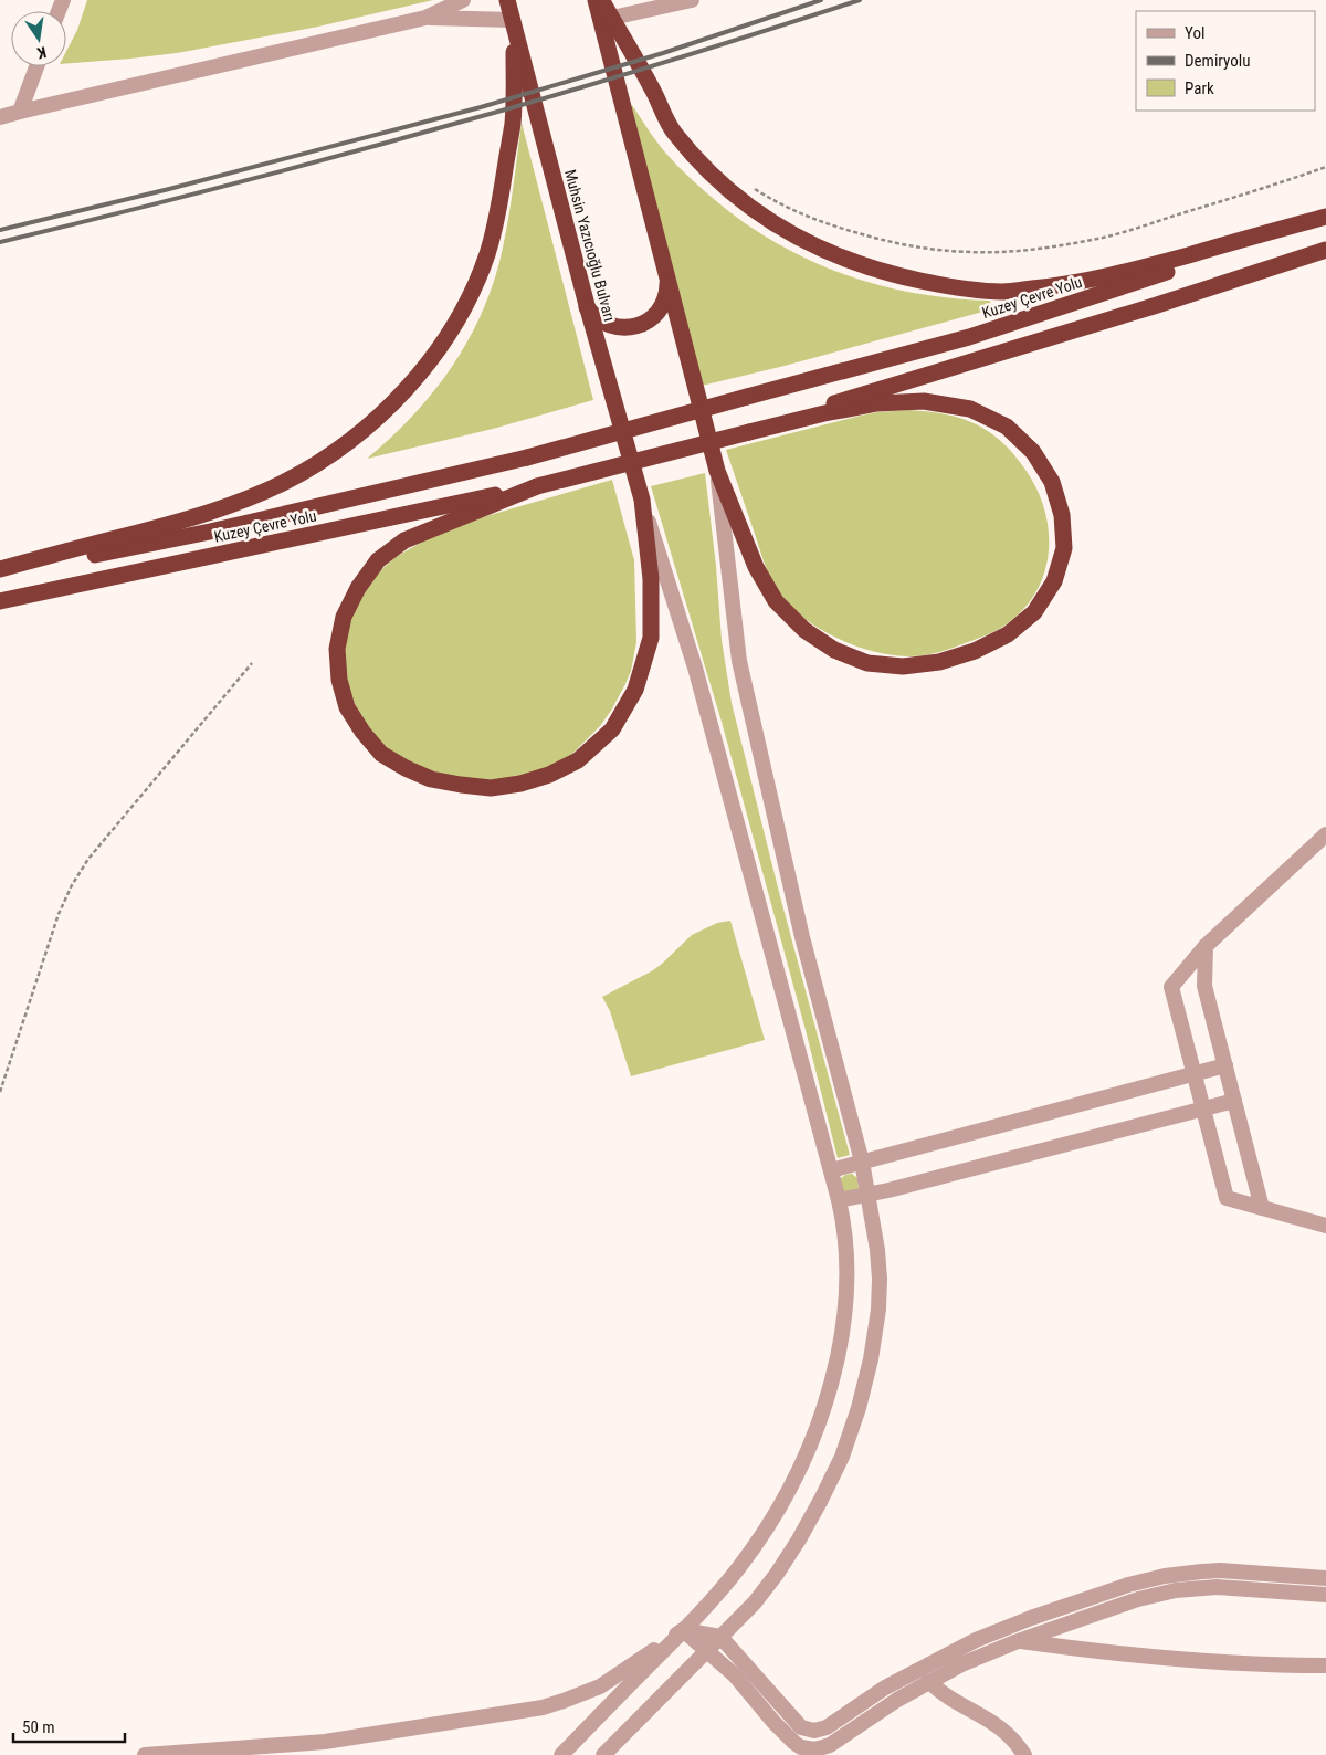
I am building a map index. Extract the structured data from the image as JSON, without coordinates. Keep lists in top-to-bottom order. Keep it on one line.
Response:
{"streets":{"highway":["Muhsin Yazıcıoğlu Bulvarı","Kuzey Çevre Yolu"]},"crossings":[["Muhsin Yazıcıoğlu Bulvarı","Kuzey Çevre Yolu"]],"legend":["Yol","Demiryolu","Park"],"scale_bar":"50 m","north":"bottom"}
